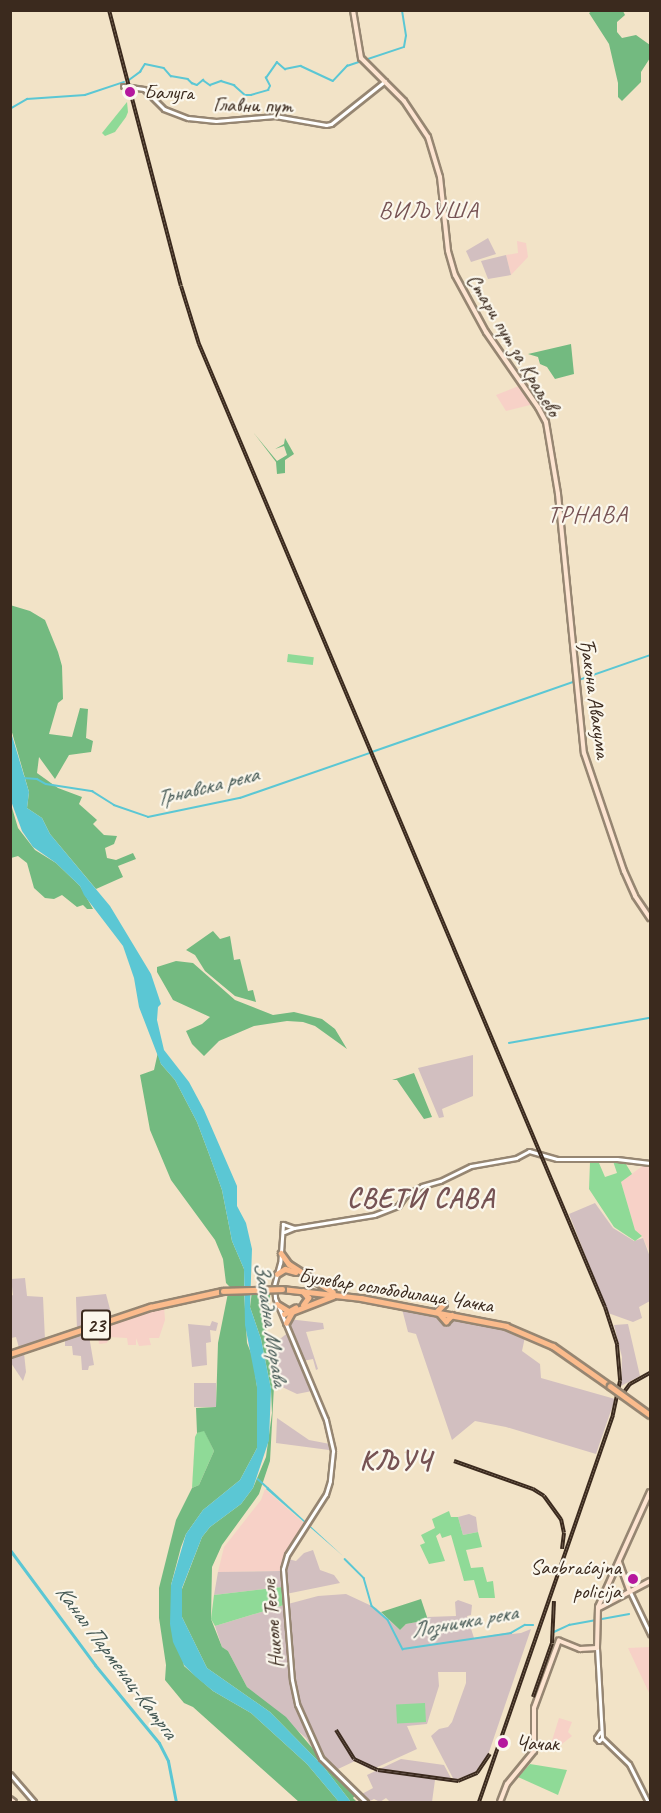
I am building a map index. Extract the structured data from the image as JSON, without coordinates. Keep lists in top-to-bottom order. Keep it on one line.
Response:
{"streets":{"main road":["Стари пут за Краљево","Ђакона Авакума","Булевар ослободилаца Чачка","23"],"street":["Главни пут","Николе Тесле"]},"crossings":[["Главни пут","Стари пут за Краљево"],["Стари пут за Краљево","Ђакона Авакума"]],"districts":["ВИЉУША","ТРНАВА","СВЕТИ САВА","КЉУЧ"],"water":["Трнавска река","Западна Морава","Лозничка река","Канал Парменац-Катрга"],"places":["Балуга","Saobraćajna policija","Чачак"]}
